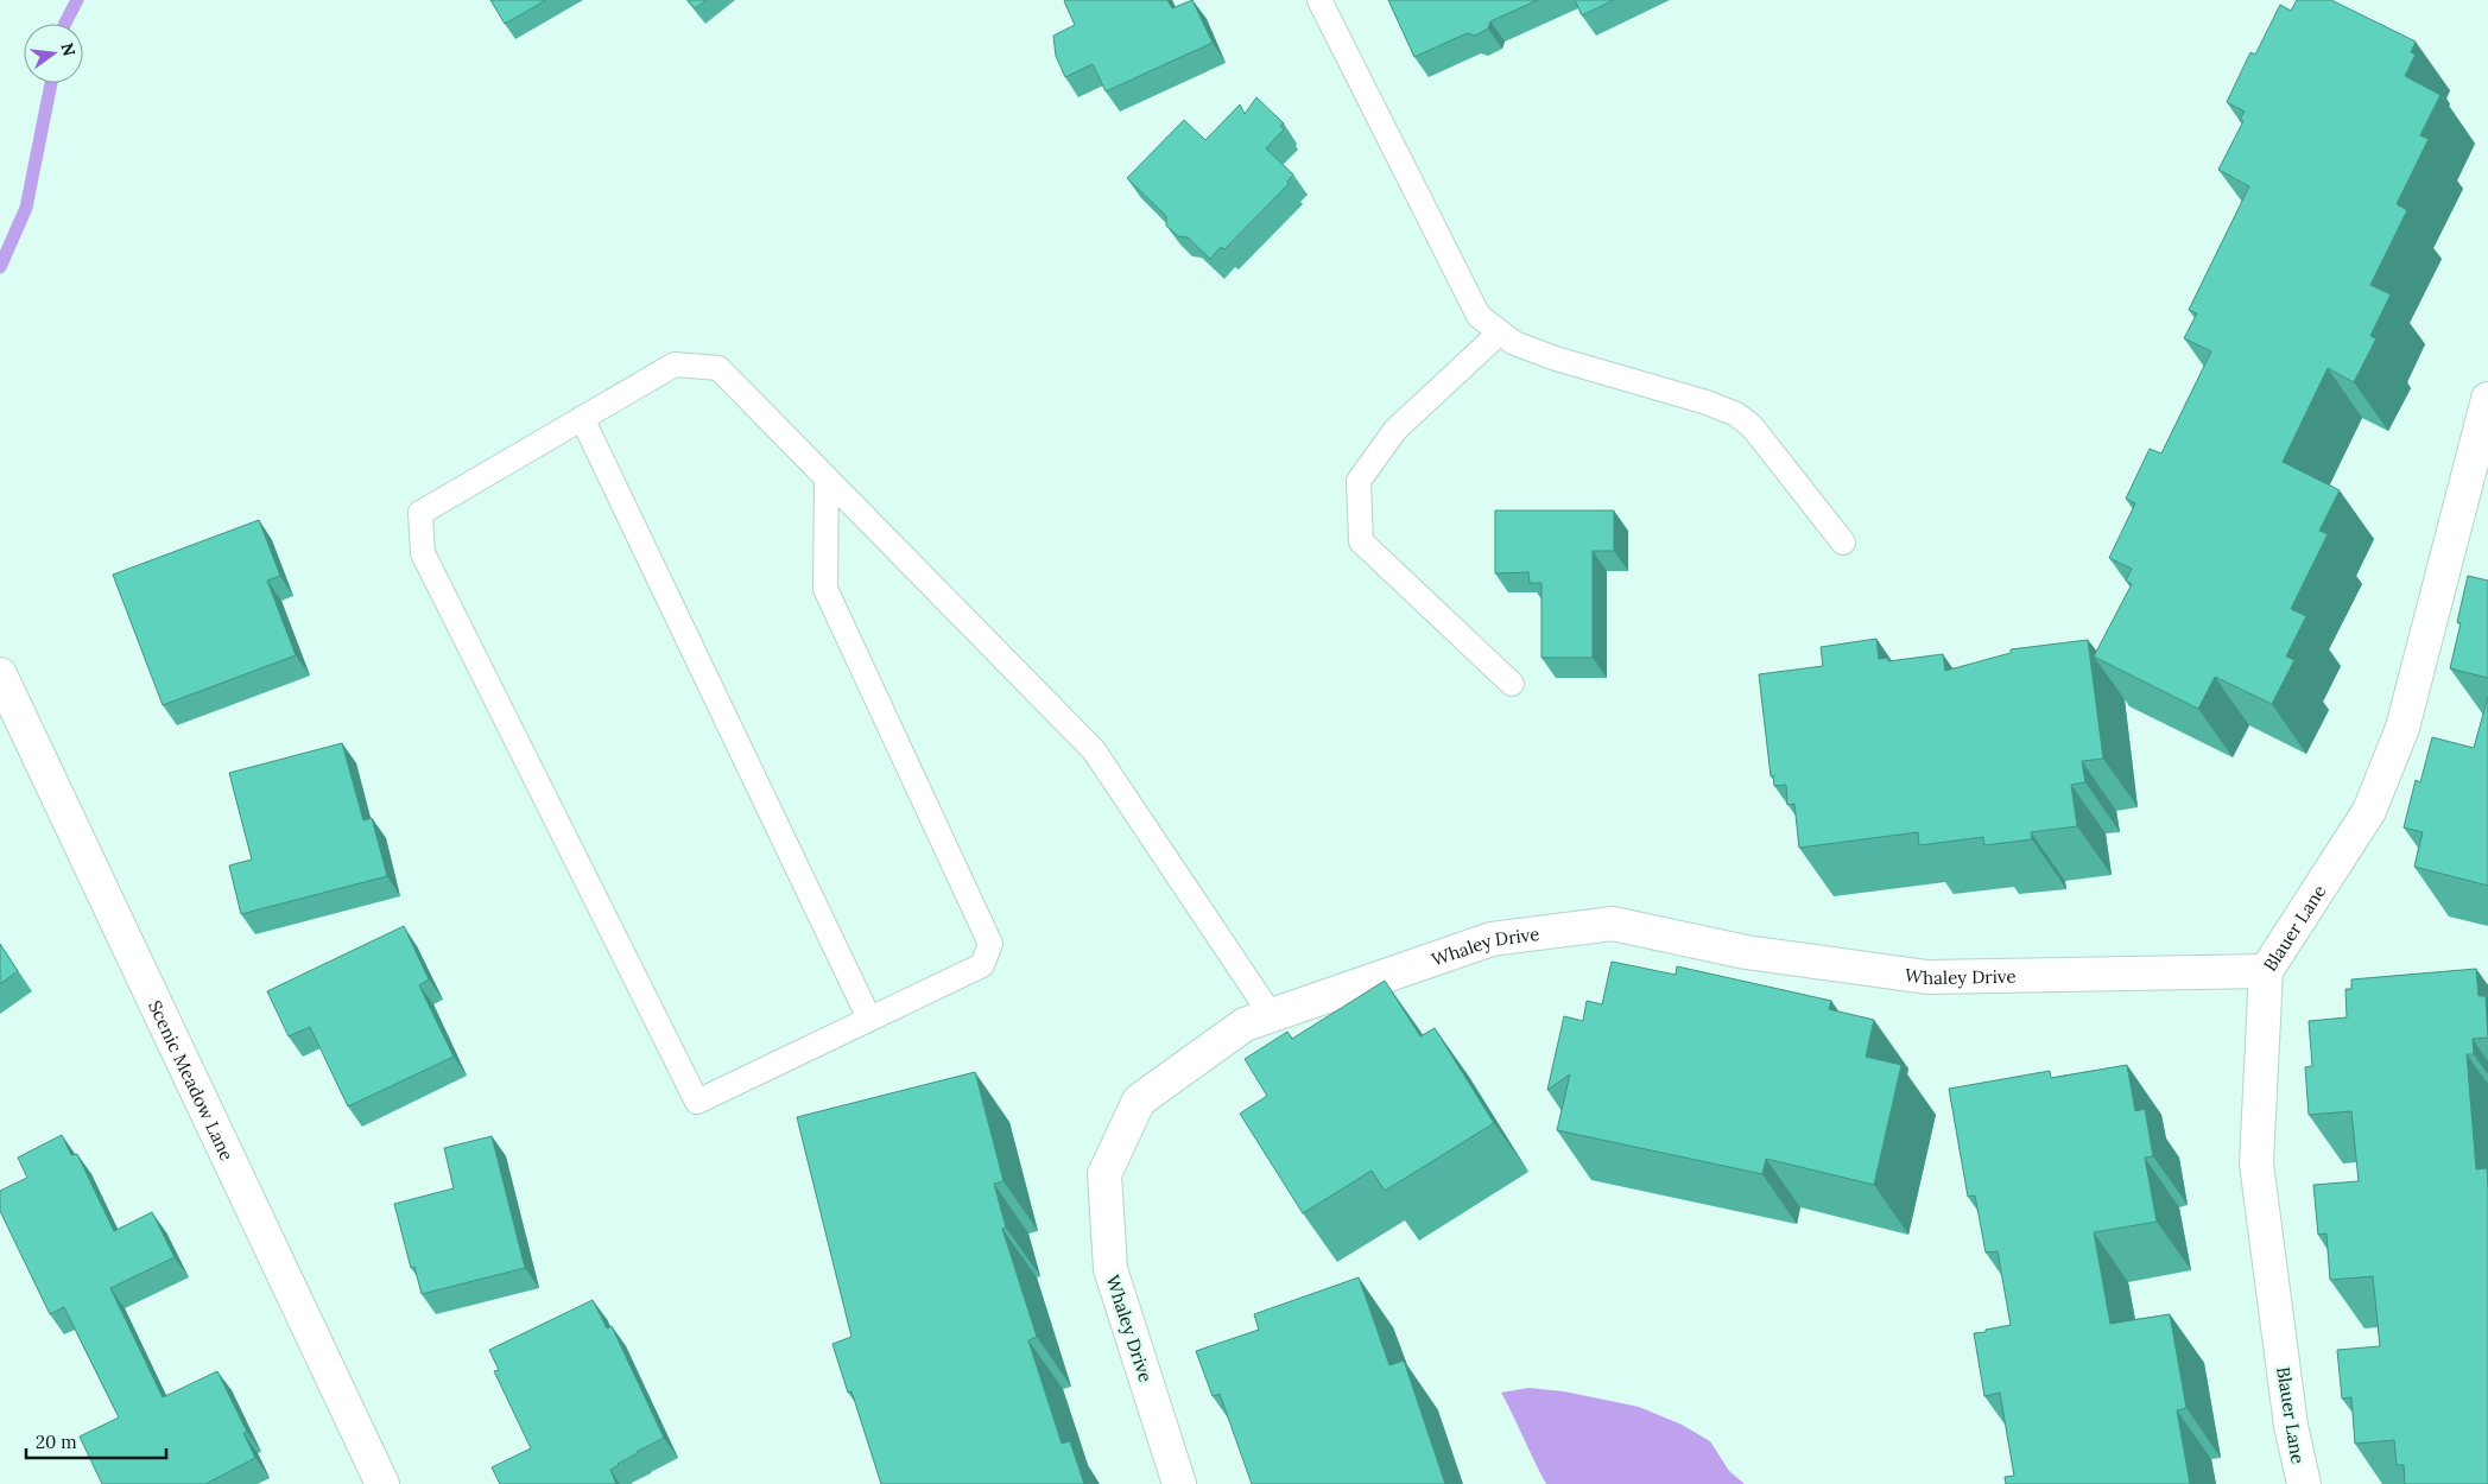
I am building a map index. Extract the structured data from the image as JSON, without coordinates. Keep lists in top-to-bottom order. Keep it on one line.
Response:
{"streets":{"street":["Blauer Lane","Whaley Drive","Scenic Meadow Lane"]},"crossings":[["Blauer Lane","Whaley Drive"]],"scale_bar":"20 m","north":"right"}
